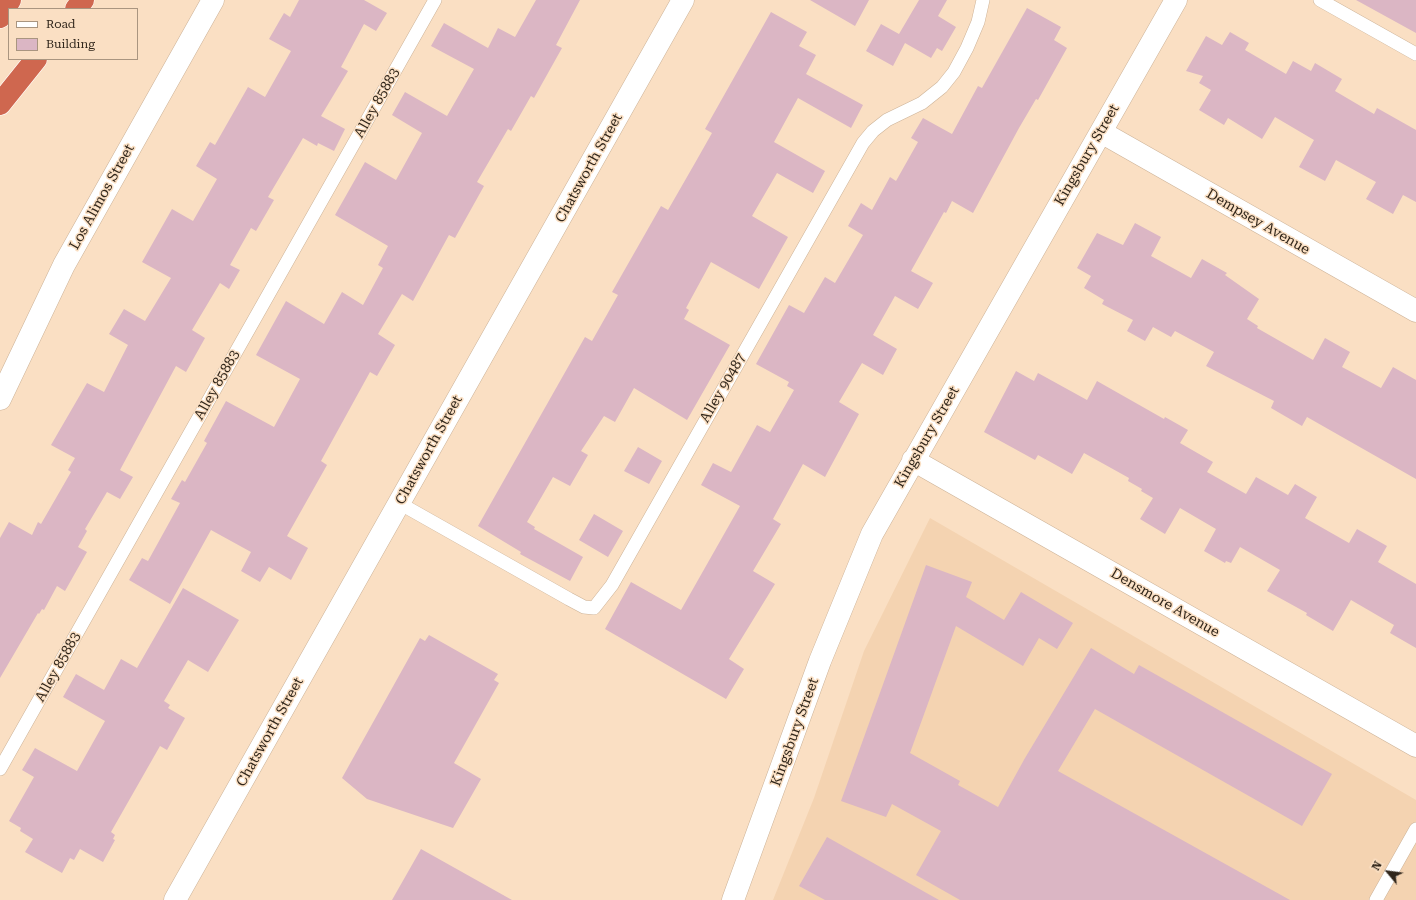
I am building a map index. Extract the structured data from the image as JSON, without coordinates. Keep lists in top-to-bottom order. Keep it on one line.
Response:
{"streets":{"street":["Kingsbury Street","Chatsworth Street","Los Alimos Street","Dempsey Avenue","Densmore Avenue"],"lane":["Alley 85883","Alley 90487"]},"crossings":[["Kingsbury Street","Dempsey Avenue"],["Kingsbury Street","Densmore Avenue"],["Chatsworth Street","Alley 90487"]],"legend":["Road","Building"],"north":"top left"}
